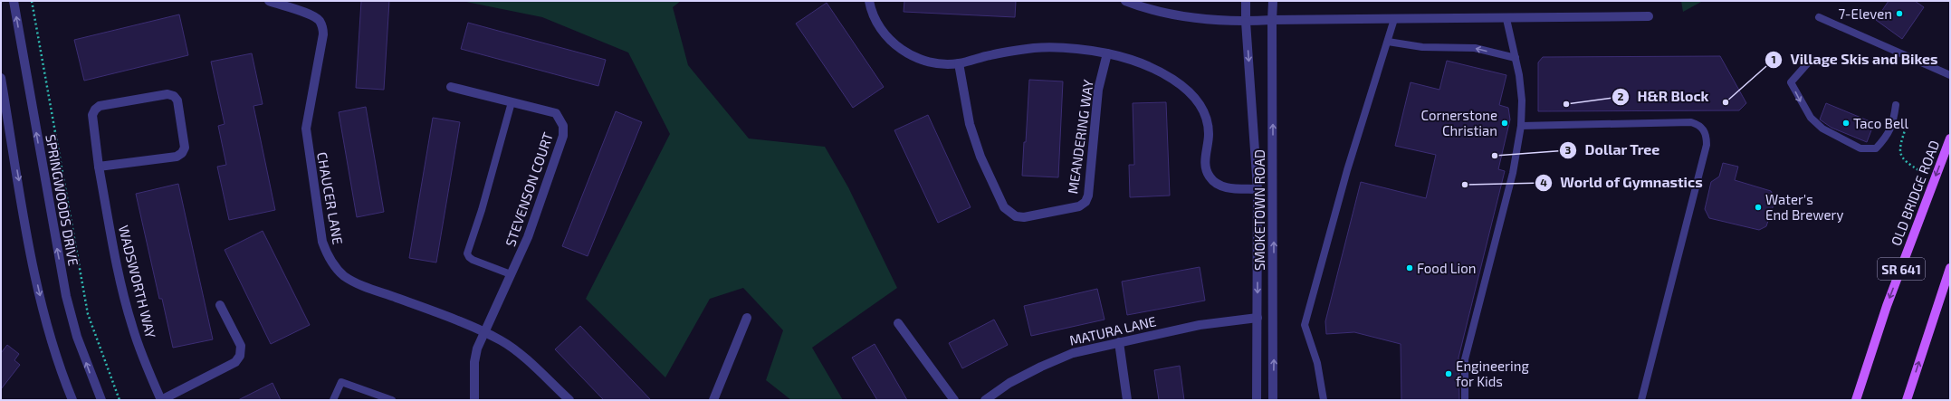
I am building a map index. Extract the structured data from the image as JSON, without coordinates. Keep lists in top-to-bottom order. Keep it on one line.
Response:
{"streets":{"main road":["OLD BRIDGE ROAD","SR 641"],"street":["MEANDERING WAY","STEVENSON COURT","CHAUCER LANE","SPRINGWOODS DRIVE","SMOKETOWN ROAD","WADSWORTH WAY","MATURA LANE"]},"crossings":[["STEVENSON COURT","CHAUCER LANE"],["SMOKETOWN ROAD","MATURA LANE"]],"places":["7-Eleven","Village Skis and Bikes","H&R Block","Cornerstone Christian","Taco Bell","Dollar Tree","World of Gymnastics","Water's End Brewery","Food Lion","Engineering for Kids"]}
